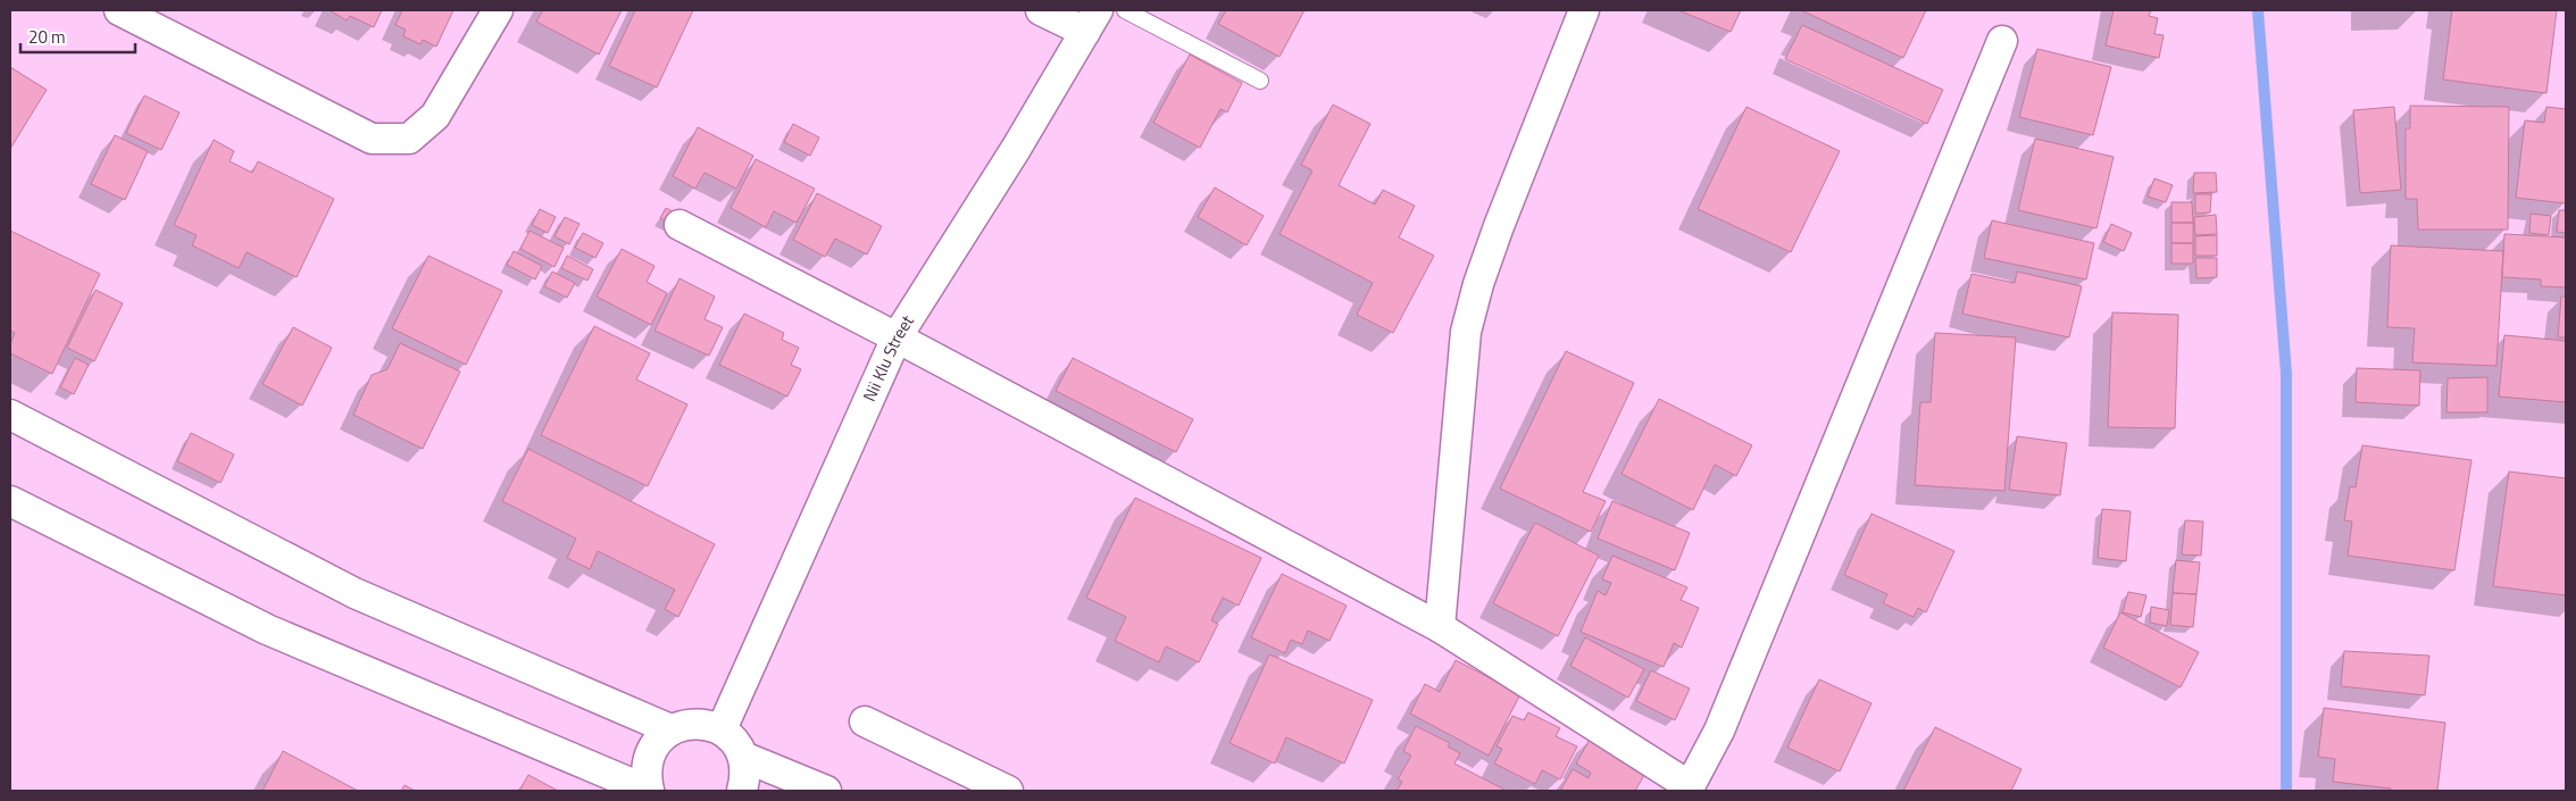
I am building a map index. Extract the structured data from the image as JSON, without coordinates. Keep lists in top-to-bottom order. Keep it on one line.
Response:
{"streets":{"street":["Nii Klu Street"]},"scale_bar":"20 m"}
